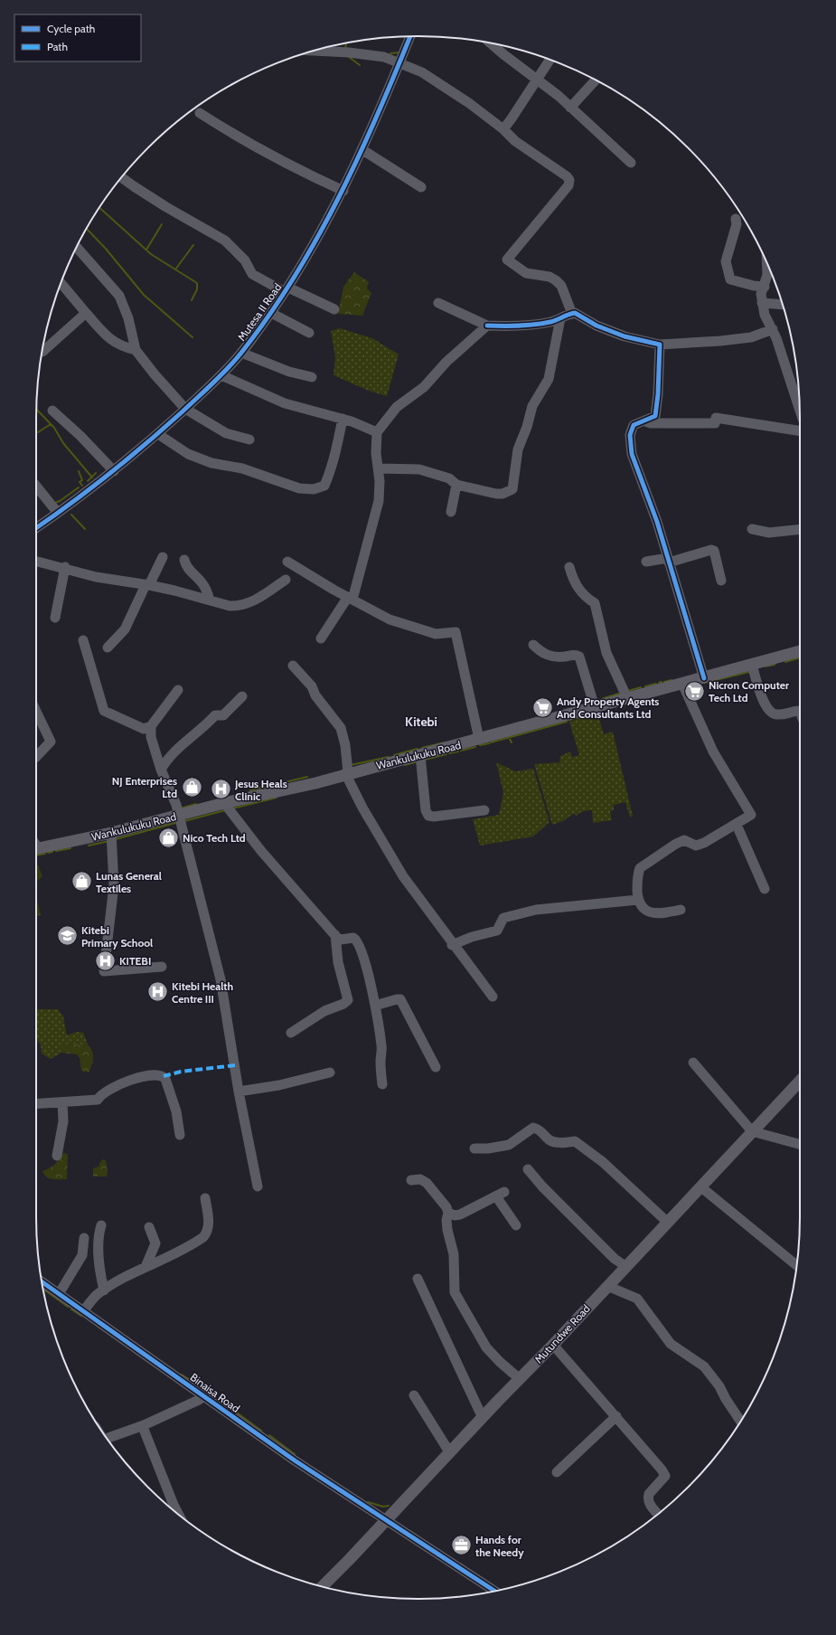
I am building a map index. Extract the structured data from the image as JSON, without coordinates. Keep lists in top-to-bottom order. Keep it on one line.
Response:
{"streets":{"main road":["Wankulukuku Road","Mutundwe Road"],"street":["Mutesa II Road","Binaisa Road"]},"crossings":[["Mutundwe Road","Binaisa Road"]],"districts":["Kitebi"],"places":{"supermarket":["Nicron Computer Tech Ltd","Andy Property Agents And Consultants Ltd"],"shop":["NJ Enterprises Ltd","Nico Tech Ltd","Lunas General Textiles"],"hospital":["Jesus Heals Clinic","KITEBI","Kitebi Health Centre III"],"school or university":["Kitebi Primary School"],"office":["Hands for the Needy"]},"legend":["Cycle path","Path"]}
